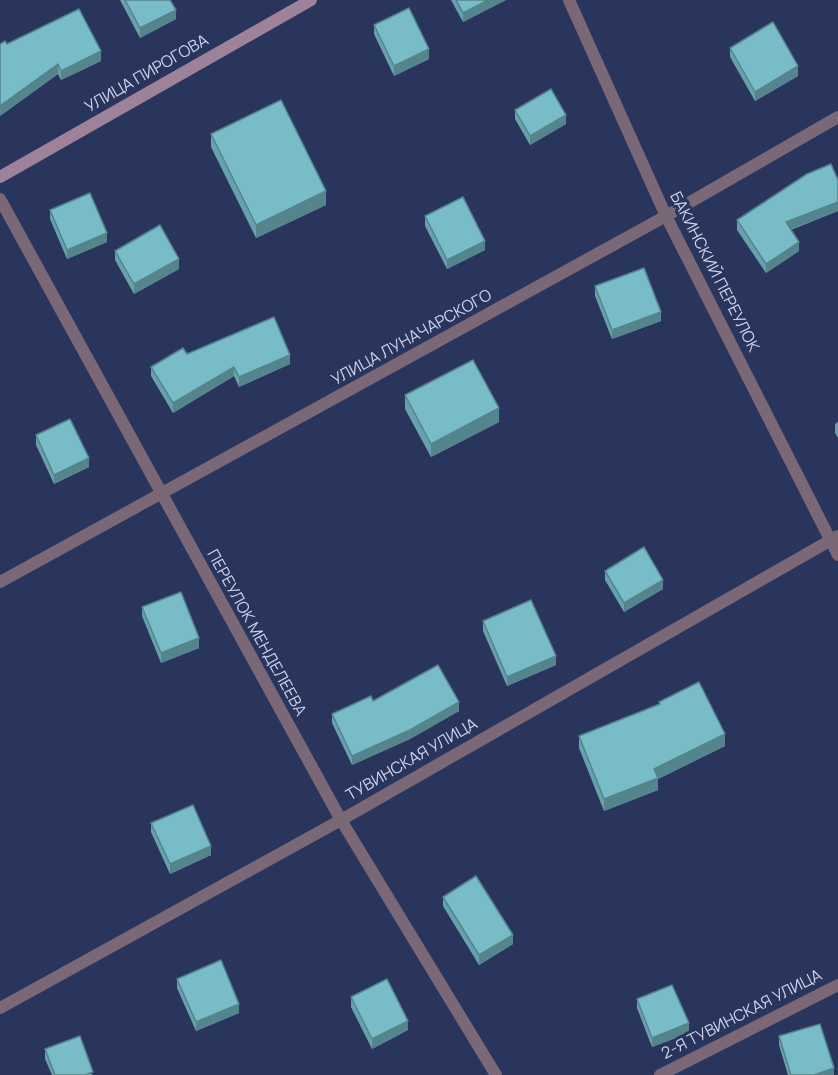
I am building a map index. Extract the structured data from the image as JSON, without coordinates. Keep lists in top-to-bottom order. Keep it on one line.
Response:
{"streets":{"main road":["УЛИЦА ПИРОГОВА"],"street":["БАКИНСКИЙ ПЕРЕУЛОК","УЛИЦА ЛУНАЧАРСКОГО","ПЕРЕУЛОК МЕНДЕЛЕЕВА","ТУВИНСКАЯ УЛИЦА","2-Я ТУВИНСКАЯ УЛИЦА"]},"crossings":[["БАКИНСКИЙ ПЕРЕУЛОК","УЛИЦА ЛУНАЧАРСКОГО"],["БАКИНСКИЙ ПЕРЕУЛОК","ТУВИНСКАЯ УЛИЦА"],["УЛИЦА ЛУНАЧАРСКОГО","ПЕРЕУЛОК МЕНДЕЛЕЕВА"],["ПЕРЕУЛОК МЕНДЕЛЕЕВА","ТУВИНСКАЯ УЛИЦА"]]}
